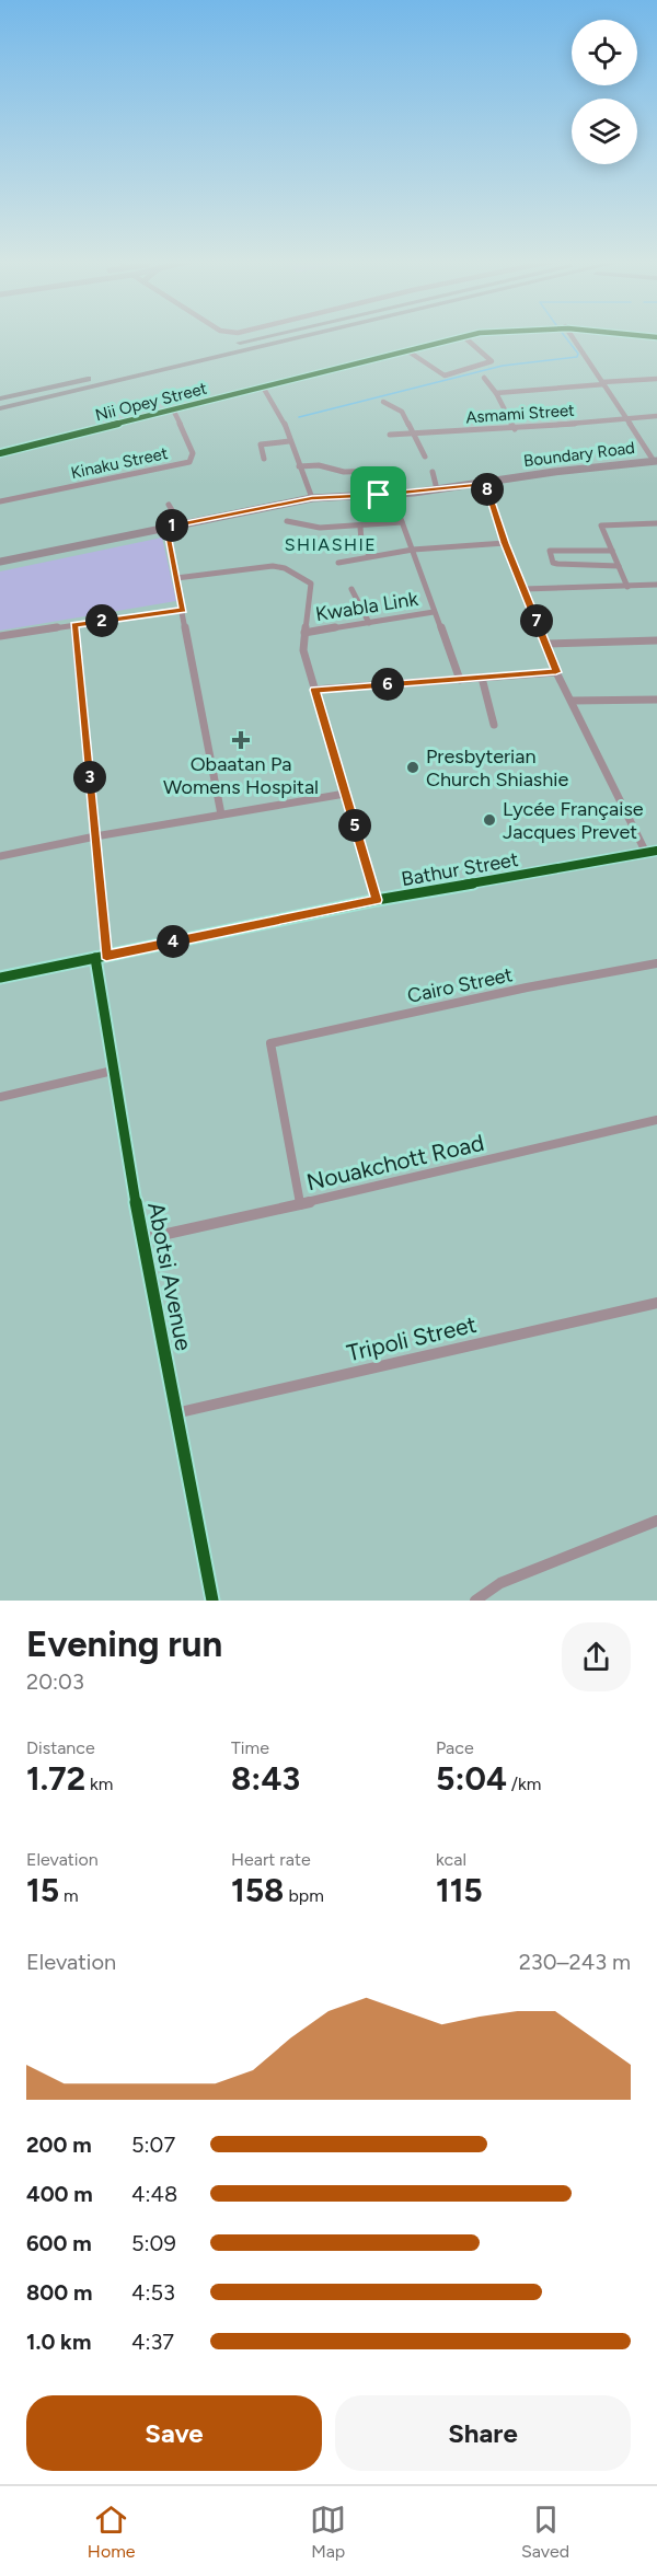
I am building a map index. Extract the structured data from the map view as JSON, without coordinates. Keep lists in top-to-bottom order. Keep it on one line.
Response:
{"streets":{"main road":["Boundary Road"],"street":["Nii Opey Street","Asmami Street","Kinaku Street","Kwabla Link","Bathur Street","Cairo Street","Nouakchott Road","Abotsi Avenue","Tripoli Street"]},"crossings":[["Nii Opey Street","Kinaku Street"],["Bathur Street","Abotsi Avenue"],["Cairo Street","Nouakchott Road"],["Nouakchott Road","Abotsi Avenue"],["Abotsi Avenue","Tripoli Street"]],"districts":["SHIASHIE"],"places":{"health":["Obaatan Pa Womens Hospital"],"other":["Presbyterian Church Shiashie","Lycée Française Jacques Prevet"]},"page":{"pins":["8","1","2","7","6","3","5","4"],"heading":["Evening run","20:03"],"stats":[["Distance","1.72 km"],["Time","8:43"],["Pace","5:04 /km"],["Elevation","15 m"],["Heart rate","158 bpm"],["kcal","115"]],"chart":["Elevation","230–243 m"],"list":[{"name":"200 m","note":"5:07"},{"name":"400 m","note":"4:48"},{"name":"600 m","note":"5:09"},{"name":"800 m","note":"4:53"},{"name":"1.0 km","note":"4:37"}],"buttons":["Save","Share"],"tabs":["Home","Map","Saved"]}}
